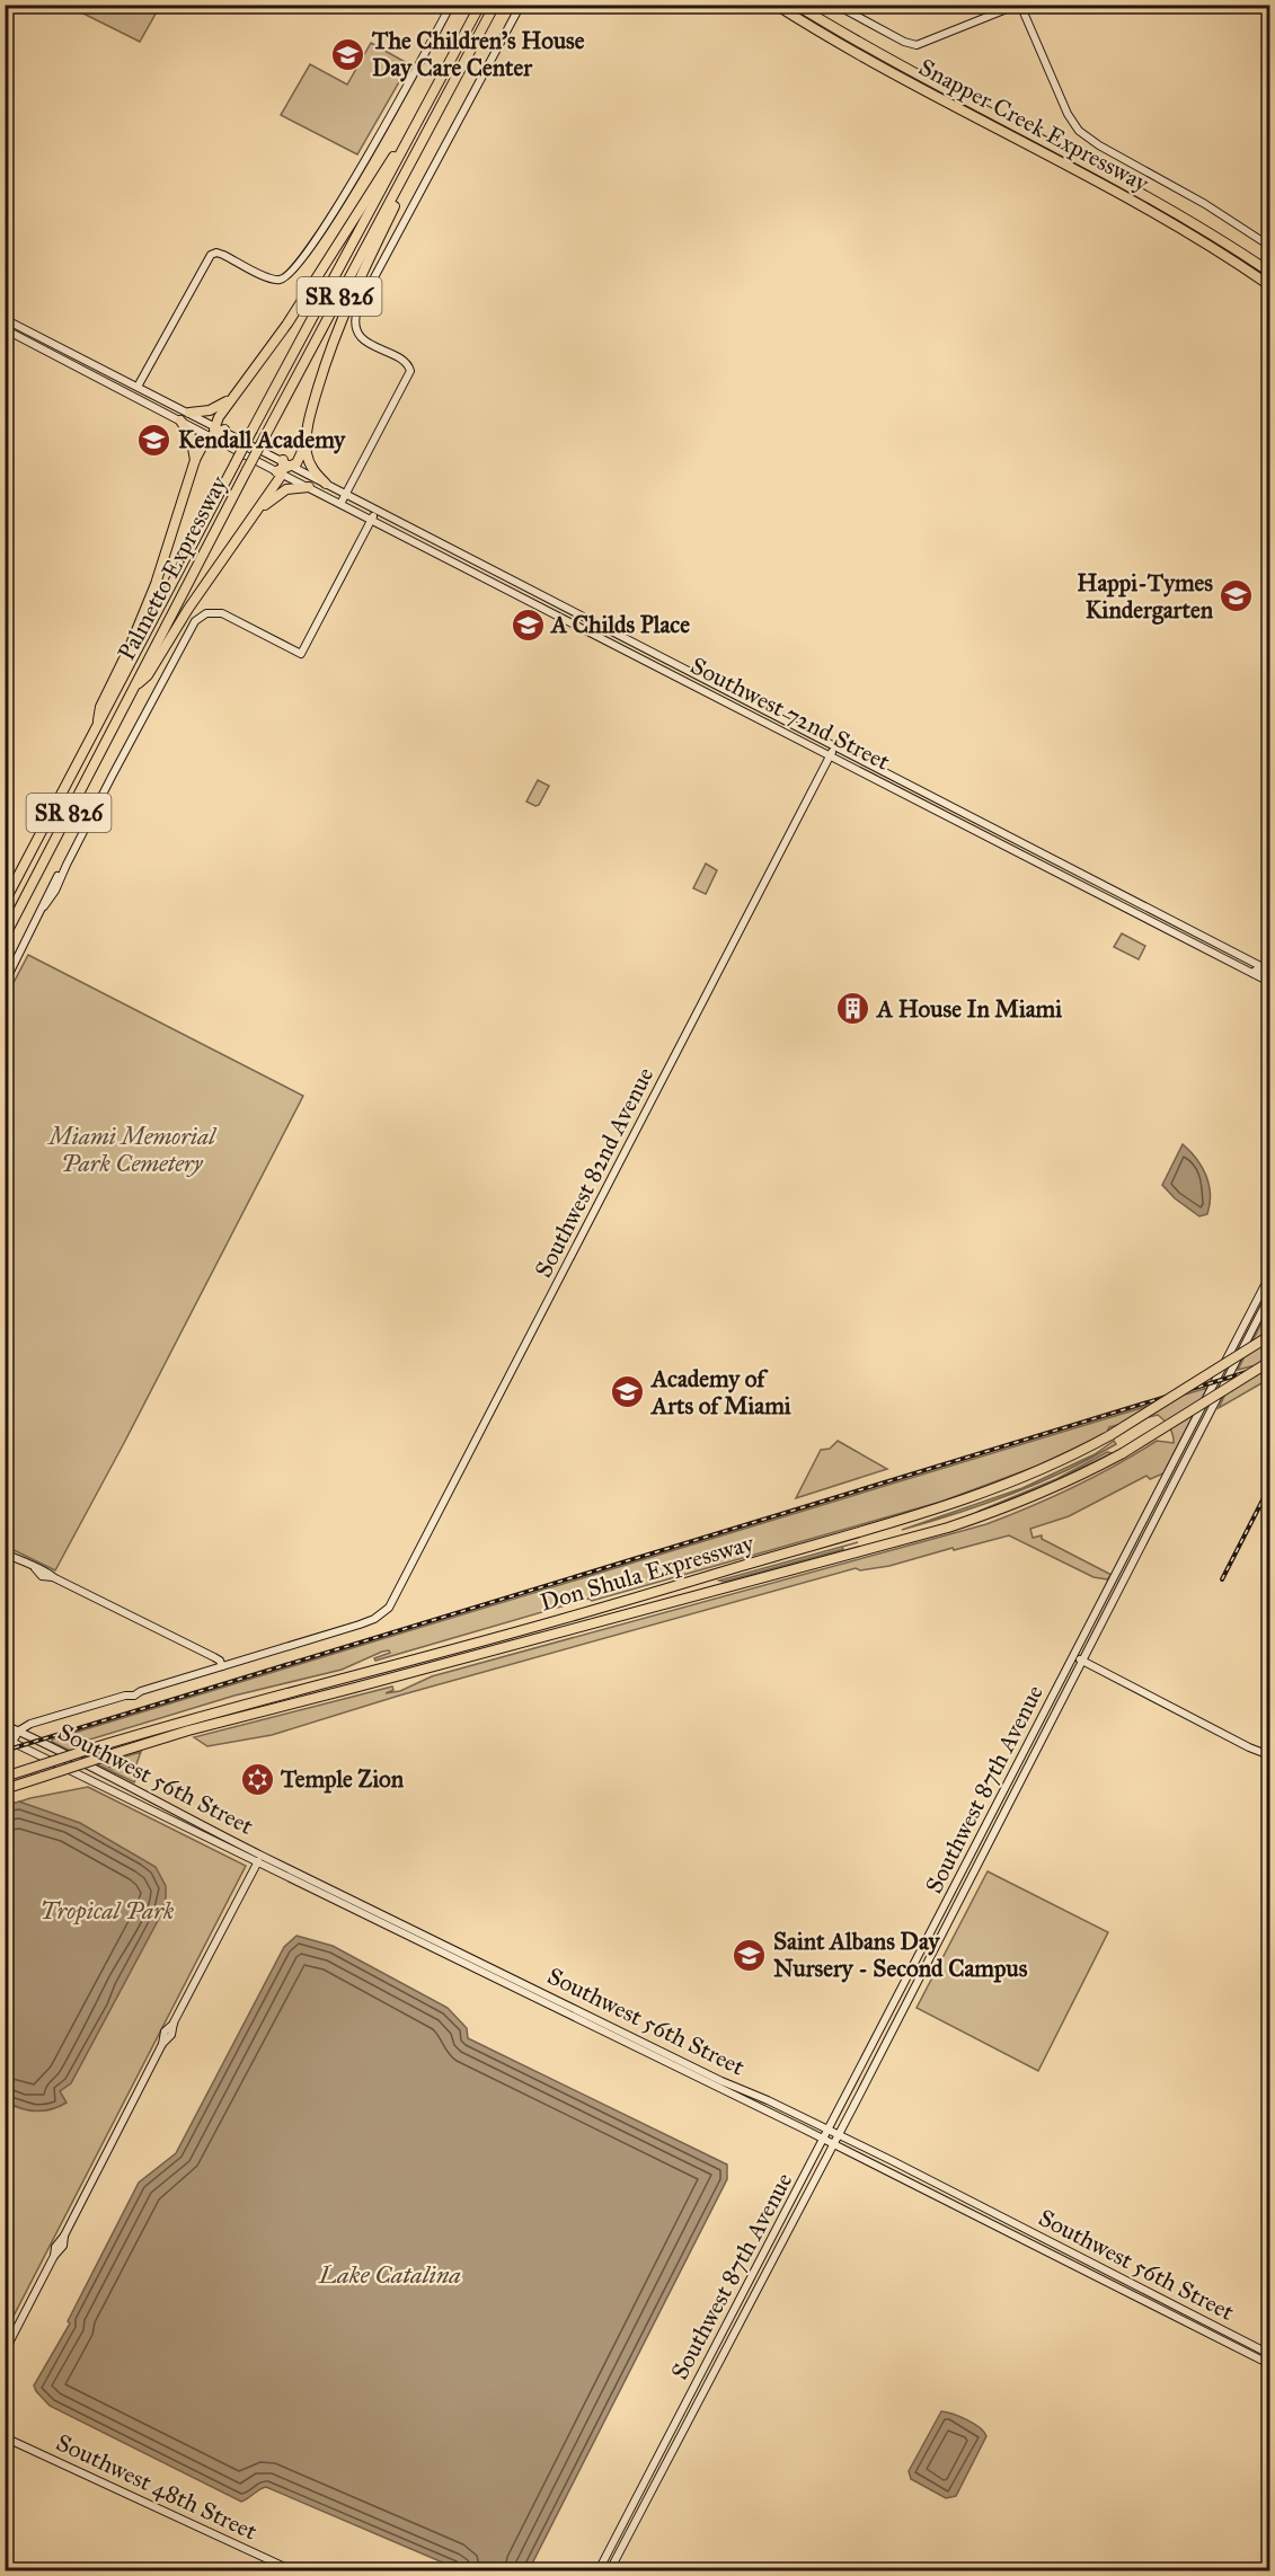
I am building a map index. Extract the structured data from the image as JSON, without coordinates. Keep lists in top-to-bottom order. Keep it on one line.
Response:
{"streets":{"highway":["Snapper Creek Expressway","SR 826","Palmetto Expressway","Don Shula Expressway"],"main road":["Southwest 72nd Street","Southwest 82nd Avenue","Southwest 56th Street","Southwest 87th Avenue","Southwest 48th Street"]},"crossings":[["Southwest 72nd Street","Southwest 82nd Avenue"],["Southwest 56th Street","Southwest 87th Avenue"]],"water":["Lake Catalina"],"parks":["Miami Memorial Park Cemetery","Tropical Park"],"places":{"school or university":["The Children's House Day Care Center","Kendall Academy","Happi-Tymes Kindergarten","A Childs Place","Academy of Arts of Miami","Saint Albans Day Nursery - Second Campus"],"building":["A House In Miami"],"synagogue":["Temple Zion"]}}
